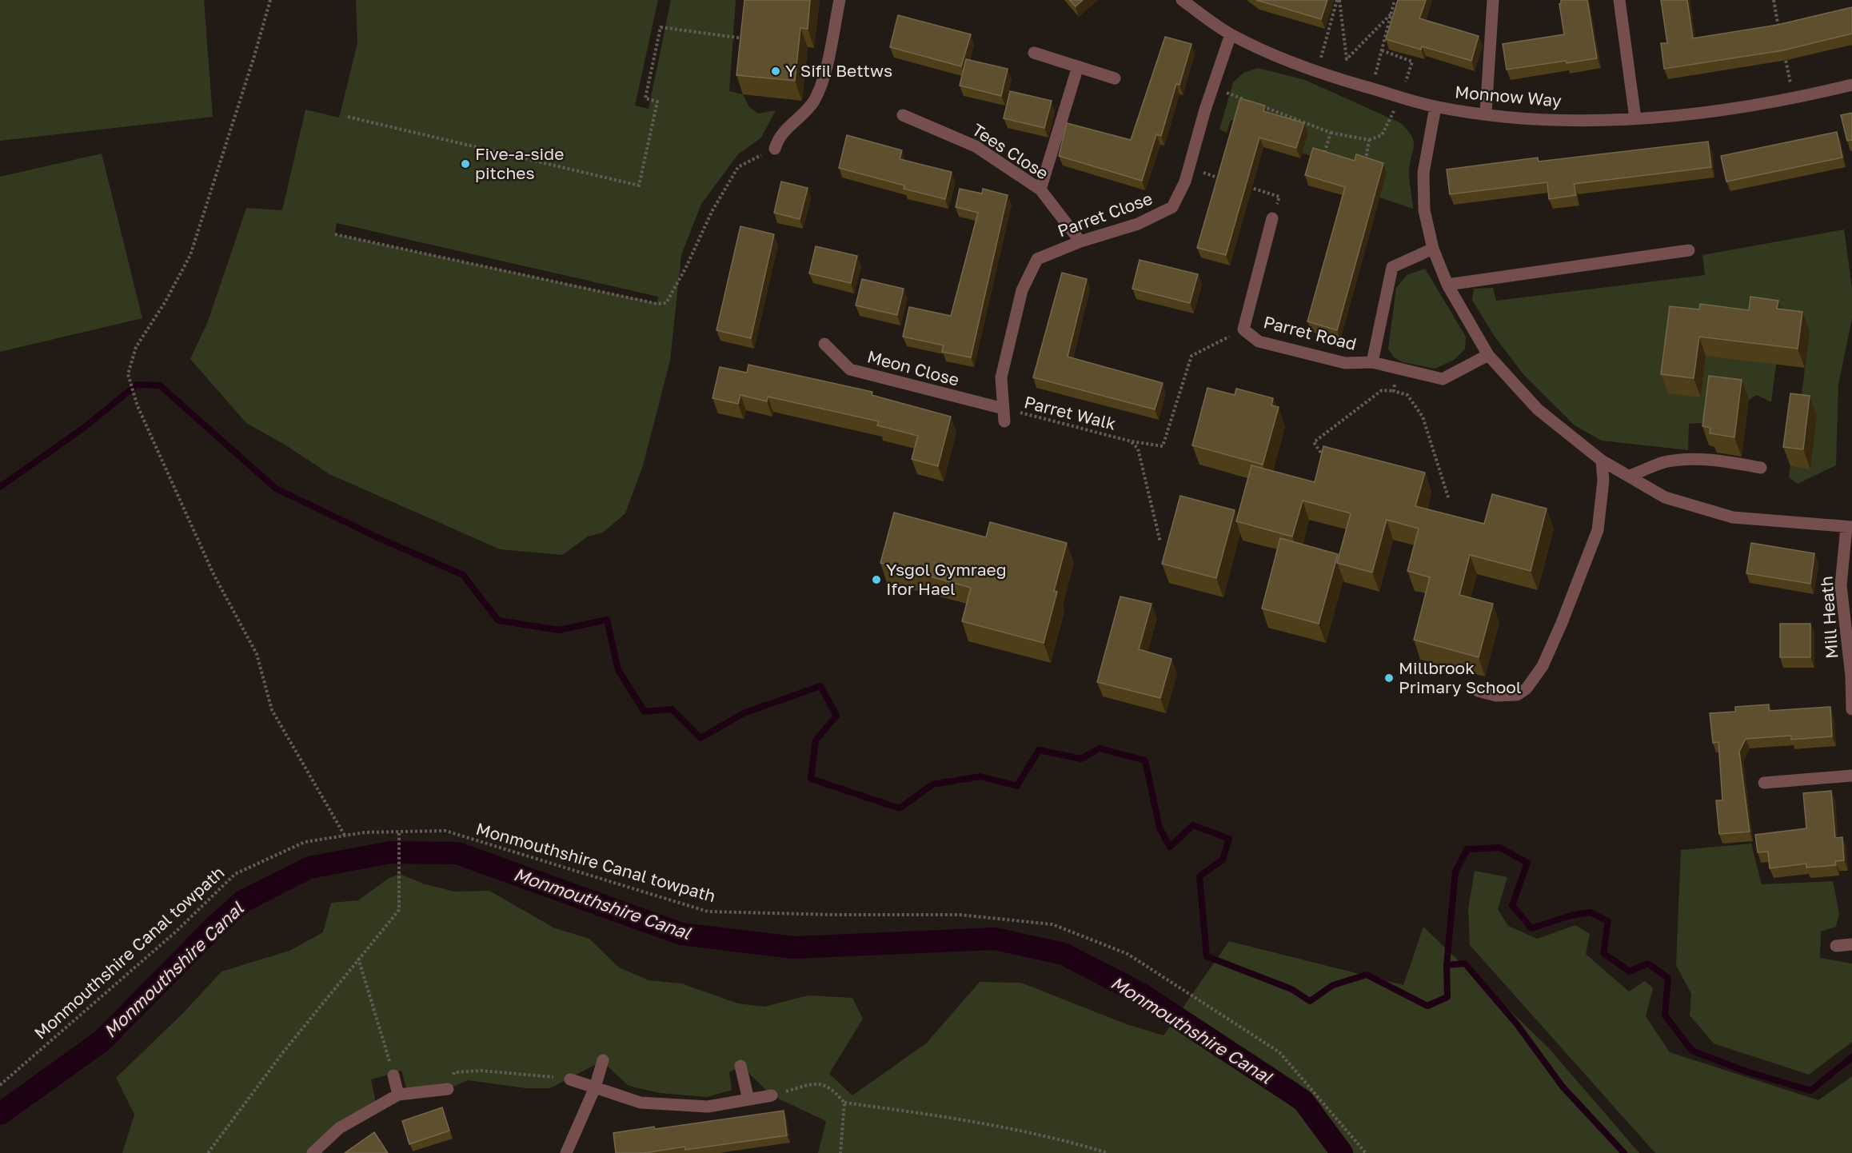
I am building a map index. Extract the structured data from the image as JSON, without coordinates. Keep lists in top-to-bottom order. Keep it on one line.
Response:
{"streets":{"street":["Monnow Way","Tees Close","Parret Close","Parret Road","Meon Close","Mill Heath"],"path":["Parret Walk","Monmouthshire Canal towpath"]},"crossings":[["Monnow Way","Parret Close"],["Tees Close","Parret Close"],["Parret Close","Meon Close"],["Parret Close","Parret Walk"],["Parret Road","Parret Walk"],["Meon Close","Parret Walk"]],"water":["Monmouthshire Canal"],"places":["Y Sifil Bettws","Five-a-side pitches","Ysgol Gymraeg Ifor Hael","Millbrook Primary School"]}
